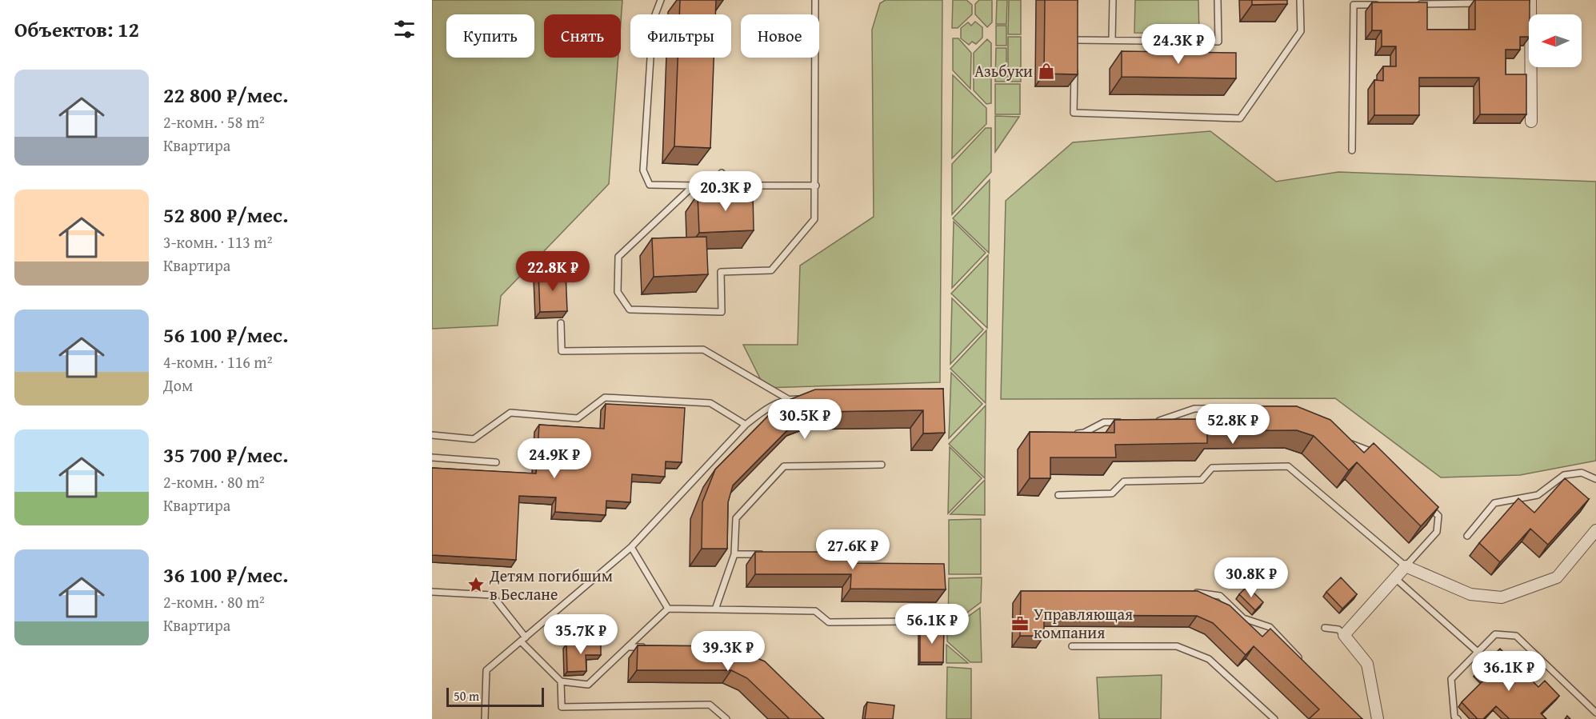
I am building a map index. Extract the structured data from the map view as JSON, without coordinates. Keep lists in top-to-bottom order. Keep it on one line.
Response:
{"places":{"shop":["Азьбуки"],"place":["Детям погибшим в Беслане"],"office":["Управляющая компания"]},"scale_bar":"50 m","north":"left","page":{"heading":"Объектов: 12","chip":["Купить","Снять","Фильтры","Новое"],"price":["24.3K ₽","20.3K ₽","22.8K ₽","30.5K ₽","52.8K ₽","24.9K ₽","27.6K ₽","30.8K ₽","56.1K ₽","35.7K ₽","39.3K ₽","36.1K ₽"],"list":[{"name":"22 800 ₽/мес.","note":"2-комн. · 58 m² · Квартира"},{"name":"52 800 ₽/мес.","note":"3-комн. · 113 m² · Квартира"},{"name":"56 100 ₽/мес.","note":"4-комн. · 116 m² · Дом"},{"name":"35 700 ₽/мес.","note":"2-комн. · 80 m² · Квартира"},{"name":"36 100 ₽/мес.","note":"2-комн. · 80 m² · Квартира"}],"scale":"50 m"}}
